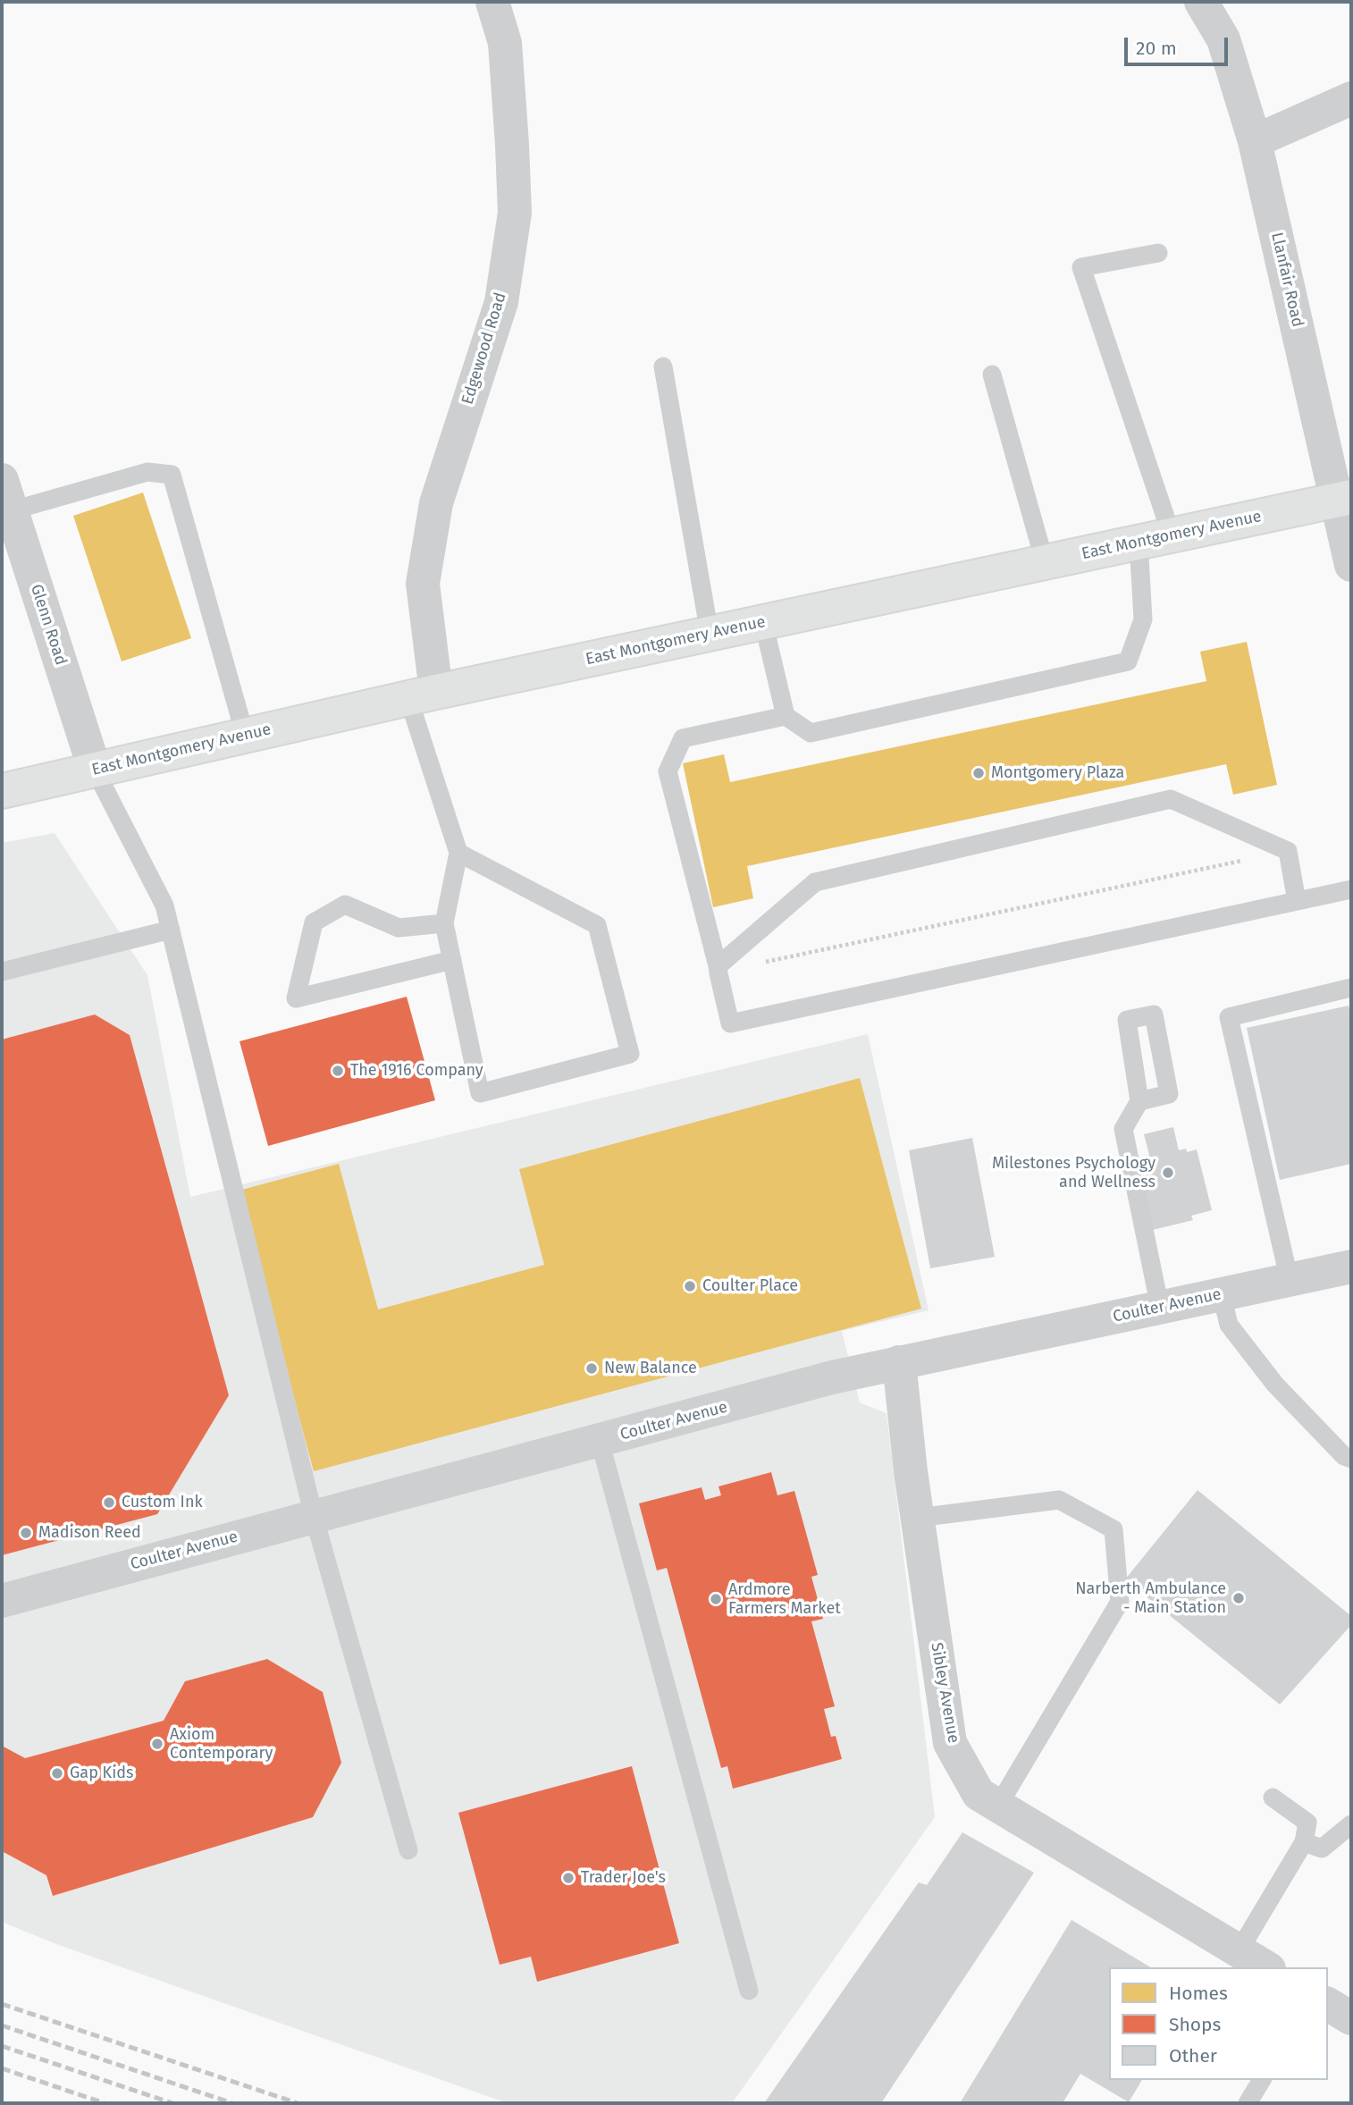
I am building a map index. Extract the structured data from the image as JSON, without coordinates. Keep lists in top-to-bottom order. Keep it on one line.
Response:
{"streets":{"main road":["East Montgomery Avenue"],"street":["Llanfair Road","Edgewood Road","Glenn Road","Coulter Avenue","Sibley Avenue"]},"crossings":[["Llanfair Road","East Montgomery Avenue"],["Edgewood Road","East Montgomery Avenue"],["East Montgomery Avenue","Glenn Road"],["Coulter Avenue","Sibley Avenue"]],"places":["Montgomery Plaza","The 1916 Company","Milestones Psychology and Wellness","Coulter Place","New Balance","Custom Ink","Madison Reed","Narberth Ambulance - Main Station","Ardmore Farmers Market","Axiom Contemporary","Gap Kids","Trader Joe's"],"legend":["Homes","Shops","Other"],"scale_bar":"20 m"}
